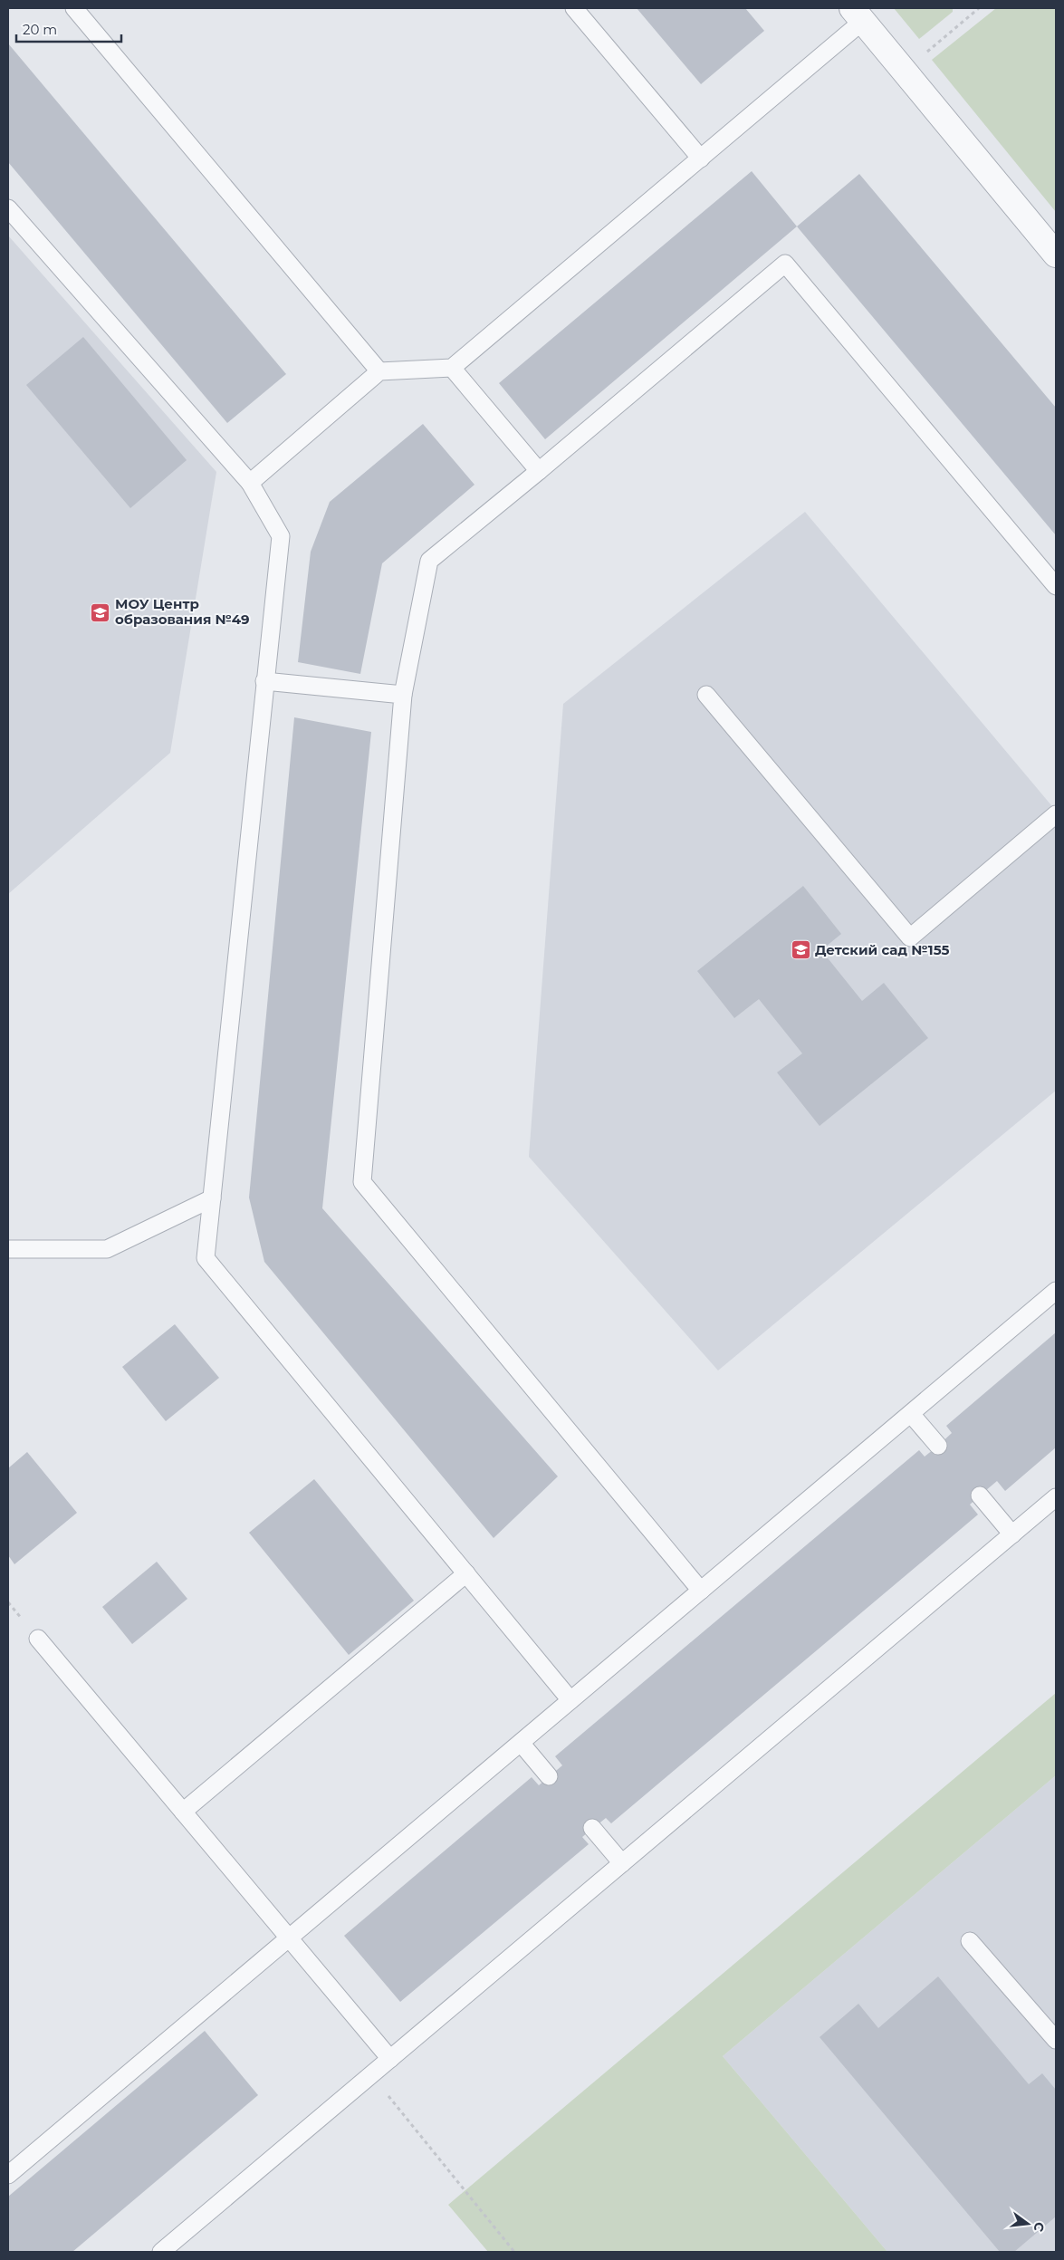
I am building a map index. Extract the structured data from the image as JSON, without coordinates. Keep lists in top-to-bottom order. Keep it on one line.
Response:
{"places":{"school or university":["МОУ Центр образования №49","Детский сад №155"]},"scale_bar":"20 m","north":"right"}
